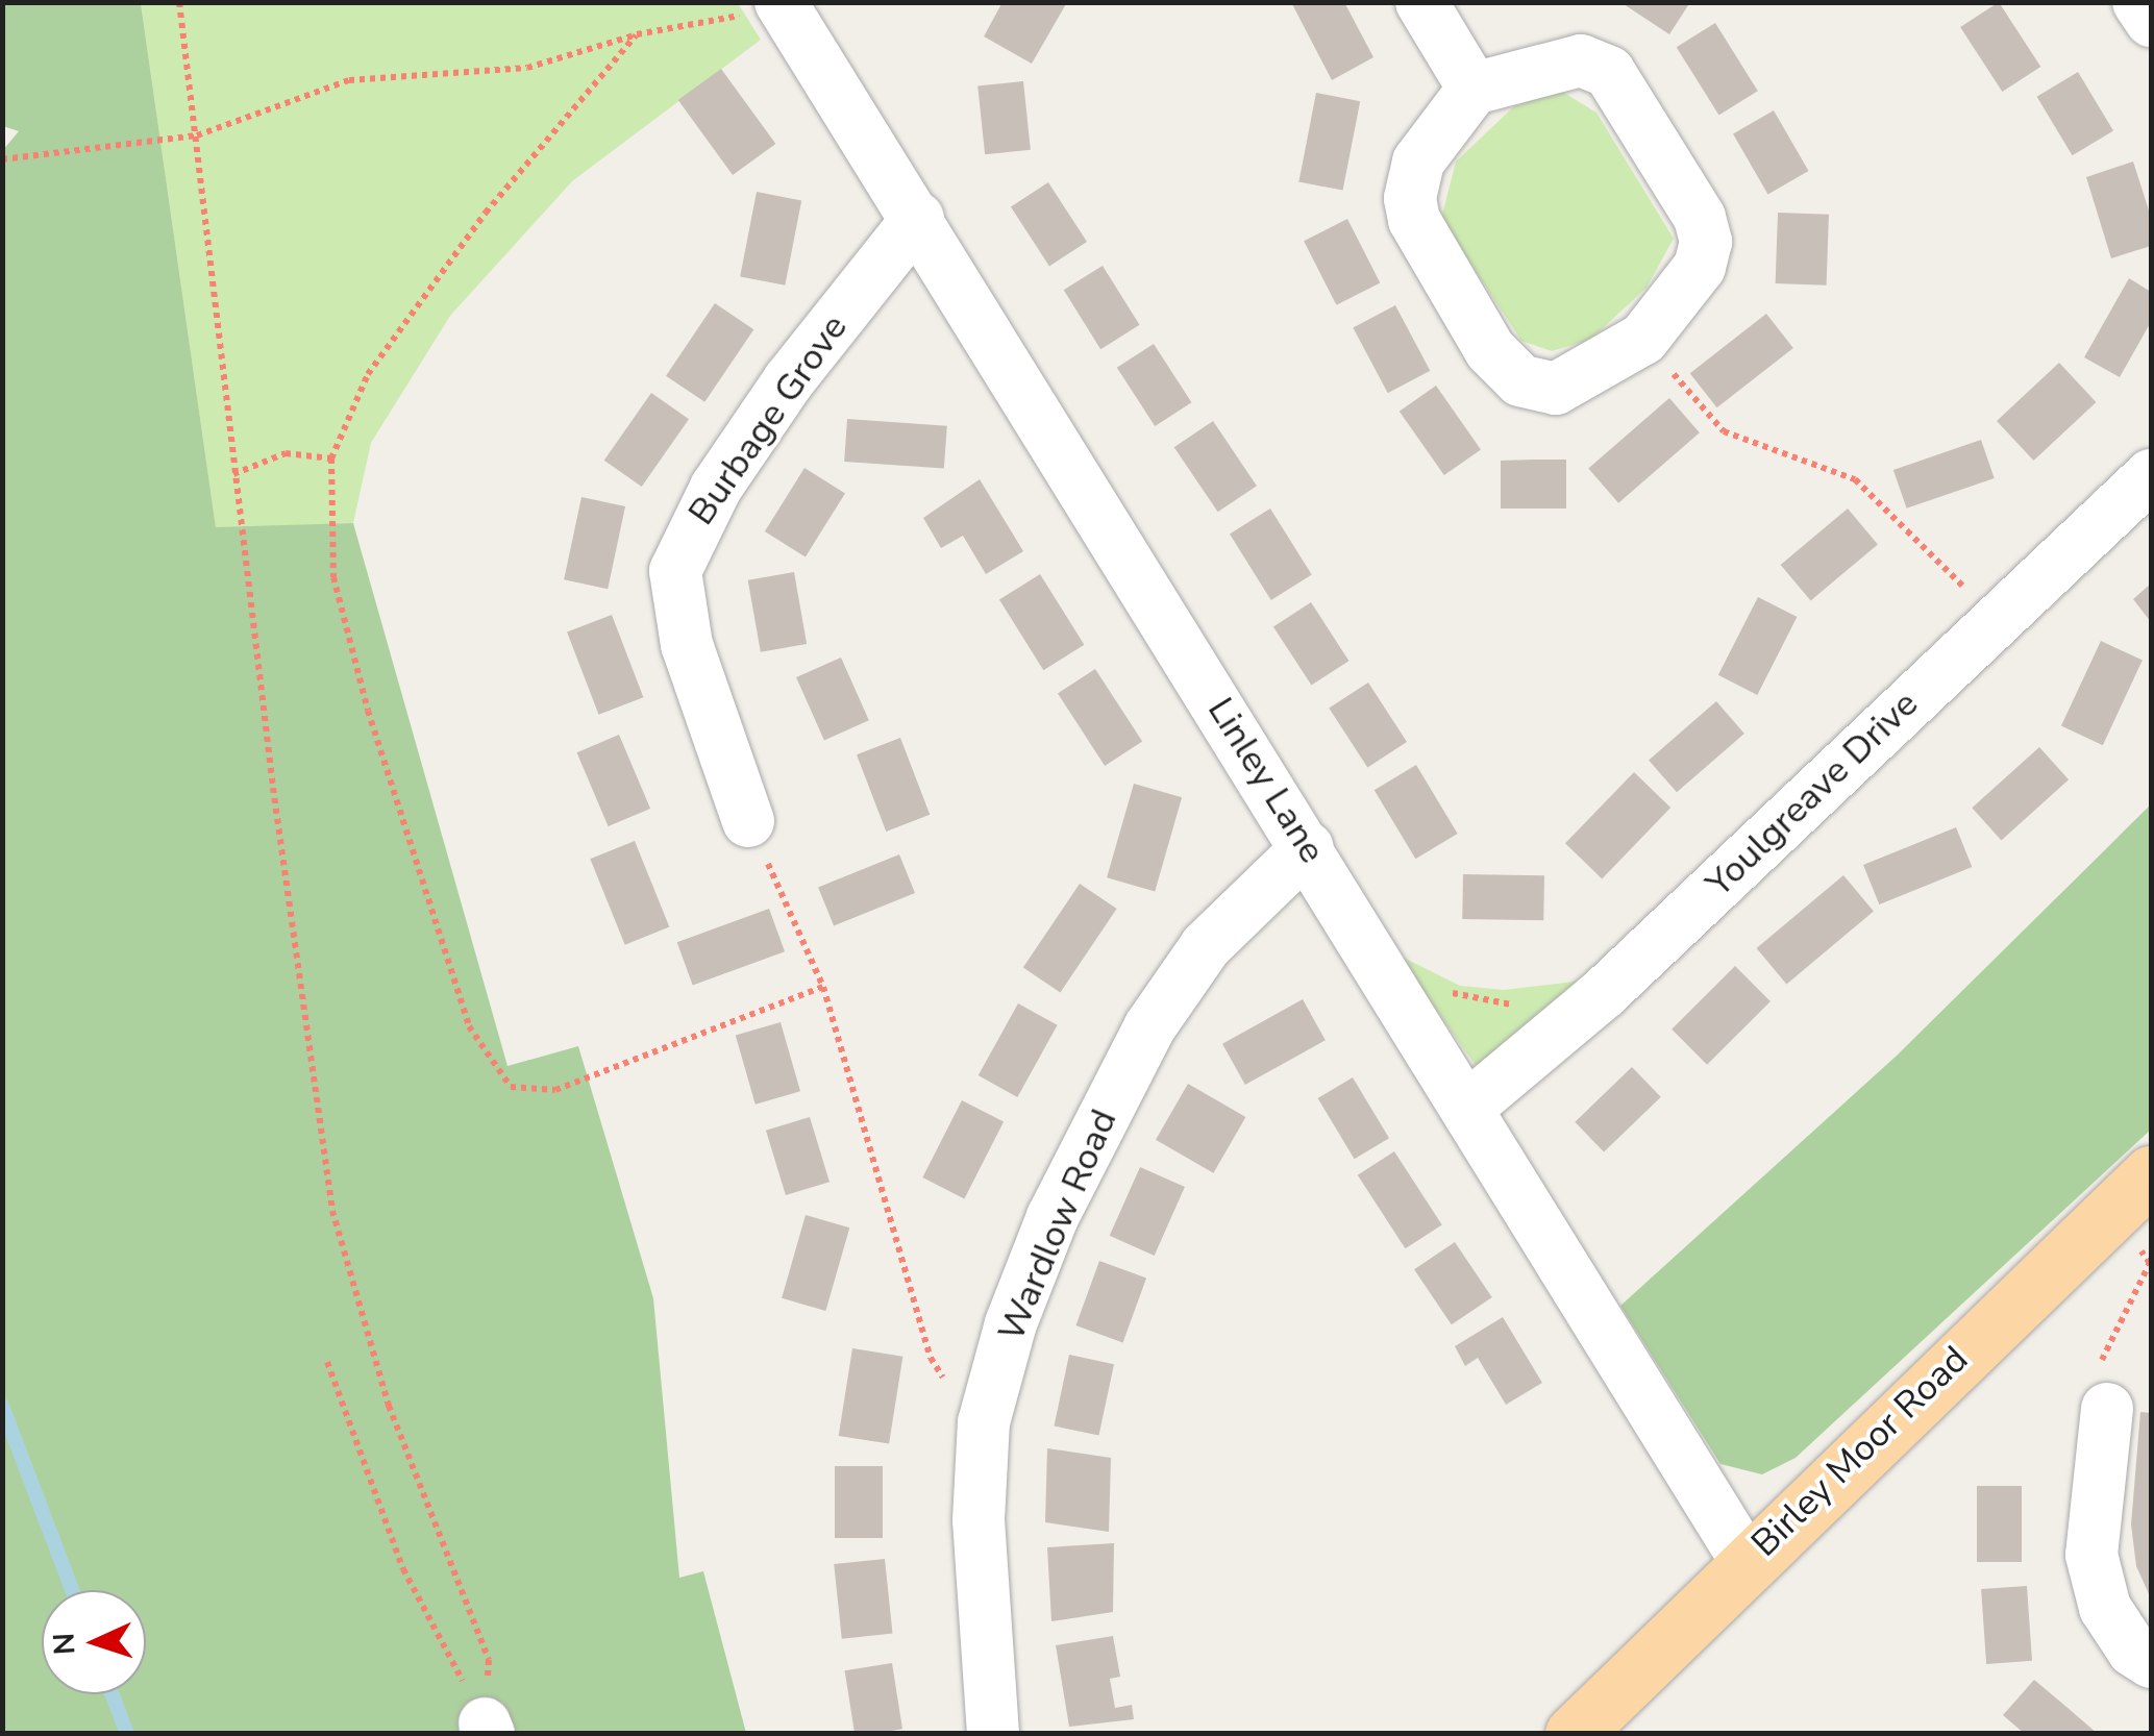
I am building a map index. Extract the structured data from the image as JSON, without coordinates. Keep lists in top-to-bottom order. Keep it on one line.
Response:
{"streets":{"main road":["Birley Moor Road"],"street":["Burbage Grove","Linley Lane","Youlgreave Drive","Wardlow Road"]},"crossings":[["Burbage Grove","Linley Lane"],["Linley Lane","Youlgreave Drive"],["Linley Lane","Wardlow Road"],["Linley Lane","Birley Moor Road"]],"north":"left"}
